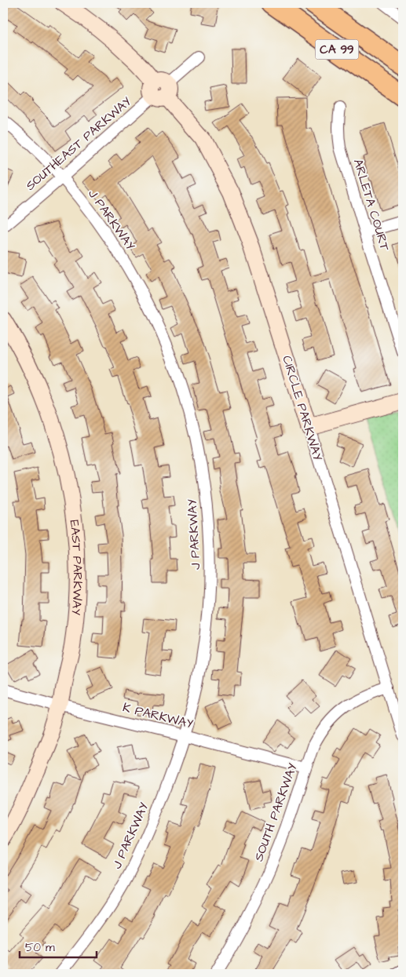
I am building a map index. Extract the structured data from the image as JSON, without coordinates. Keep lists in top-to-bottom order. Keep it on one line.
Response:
{"streets":{"highway":["CA 99"],"street":["SOUTHEAST PARKWAY","ARLETA COURT","J PARKWAY","CIRCLE PARKWAY","EAST PARKWAY","K PARKWAY","SOUTH PARKWAY"]},"crossings":[["SOUTHEAST PARKWAY","J PARKWAY"],["SOUTHEAST PARKWAY","CIRCLE PARKWAY"],["J PARKWAY","K PARKWAY"],["CIRCLE PARKWAY","SOUTH PARKWAY"],["EAST PARKWAY","K PARKWAY"],["K PARKWAY","SOUTH PARKWAY"]],"scale_bar":"50 m"}
